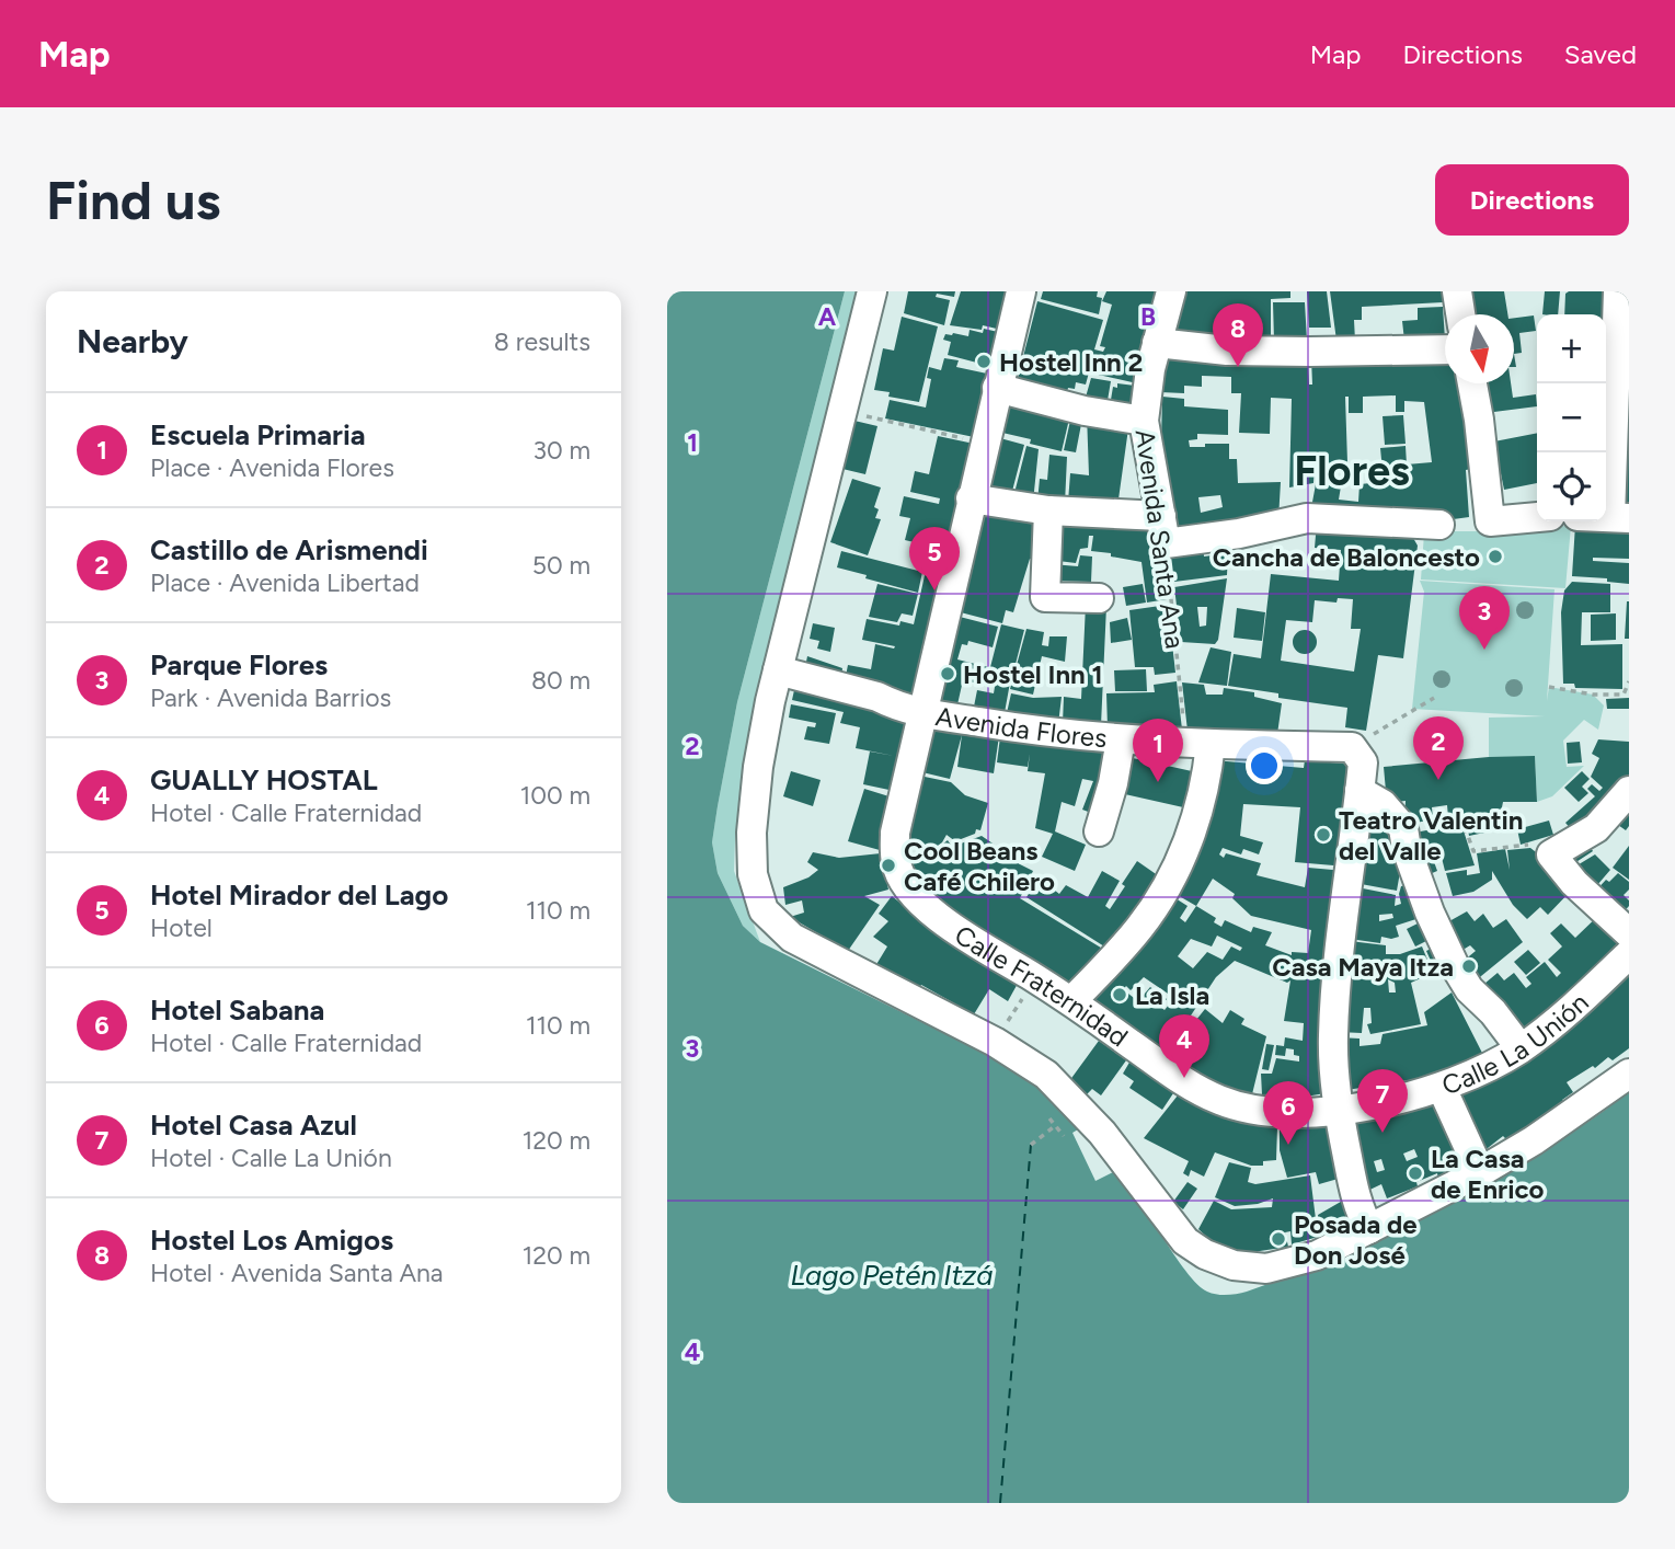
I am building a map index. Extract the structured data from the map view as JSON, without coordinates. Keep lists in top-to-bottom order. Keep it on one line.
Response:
{"streets":{"street":["Avenida Santa Ana","Avenida Flores","Calle Fraternidad","Calle La Unión"]},"crossings":[["Avenida Santa Ana","Avenida Flores"],["Avenida Flores","Calle Fraternidad"],["Calle Fraternidad","Calle La Unión"]],"districts":["Flores"],"water":["Lago Petén Itzá"],"places":["Hostel Inn 2","Cancha de Baloncesto","Hostel Inn 1","Teatro Valentin del Valle","Cool Beans Café Chilero","Casa Maya Itza","La Isla","La Casa de Enrico","Posada de Don José"],"north":"bottom","page":{"header":"Map","nav":["Map","Directions","Saved"],"buttons":"Directions","title":"Find us","heading":["Nearby","8 results"],"pins":["8","5","3","2","1","4","7","6"],"map_buttons":["+","−"],"list":[{"mark":"1","name":"Escuela Primaria","note":"Place · Avenida Flores","value":"30 m"},{"mark":"2","name":"Castillo de Arismendi","note":"Place · Avenida Libertad","value":"50 m"},{"mark":"3","name":"Parque Flores","note":"Park · Avenida Barrios","value":"80 m"},{"mark":"4","name":"GUALLY HOSTAL","note":"Hotel · Calle Fraternidad","value":"100 m"},{"mark":"5","name":"Hotel Mirador del Lago","note":"Hotel","value":"110 m"},{"mark":"6","name":"Hotel Sabana","note":"Hotel · Calle Fraternidad","value":"110 m"},{"mark":"7","name":"Hotel Casa Azul","note":"Hotel · Calle La Unión","value":"120 m"},{"mark":"8","name":"Hostel Los Amigos","note":"Hotel · Avenida Santa Ana","value":"120 m"}]},"grid":{"columns":["A","B"],"rows":["1","2","3","4"]}}
